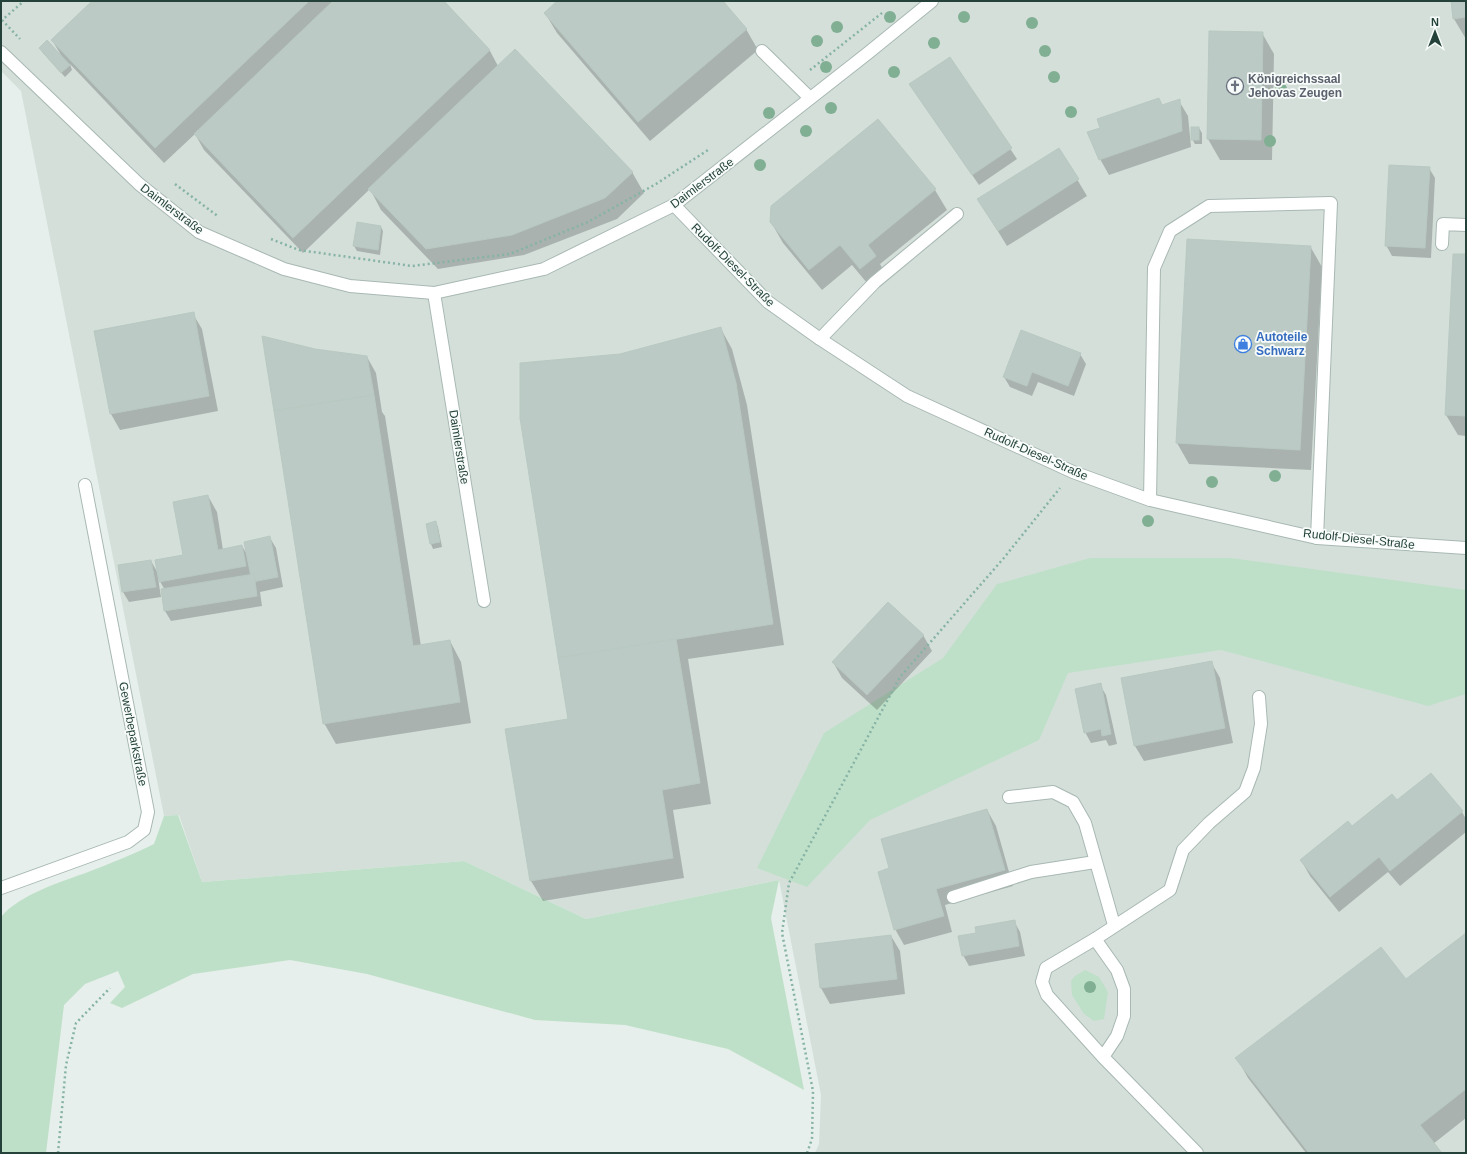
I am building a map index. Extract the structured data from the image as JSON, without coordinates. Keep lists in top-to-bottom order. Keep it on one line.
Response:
{"streets":{"street":["Daimlerstraße","Rudolf-Diesel-Straße","Gewerbeparkstraße"]},"crossings":[["Daimlerstraße","Rudolf-Diesel-Straße"]],"places":{"church":["Königreichssaal Jehovas Zeugen"],"shop":["Autoteile Schwarz"]},"north":"top"}
